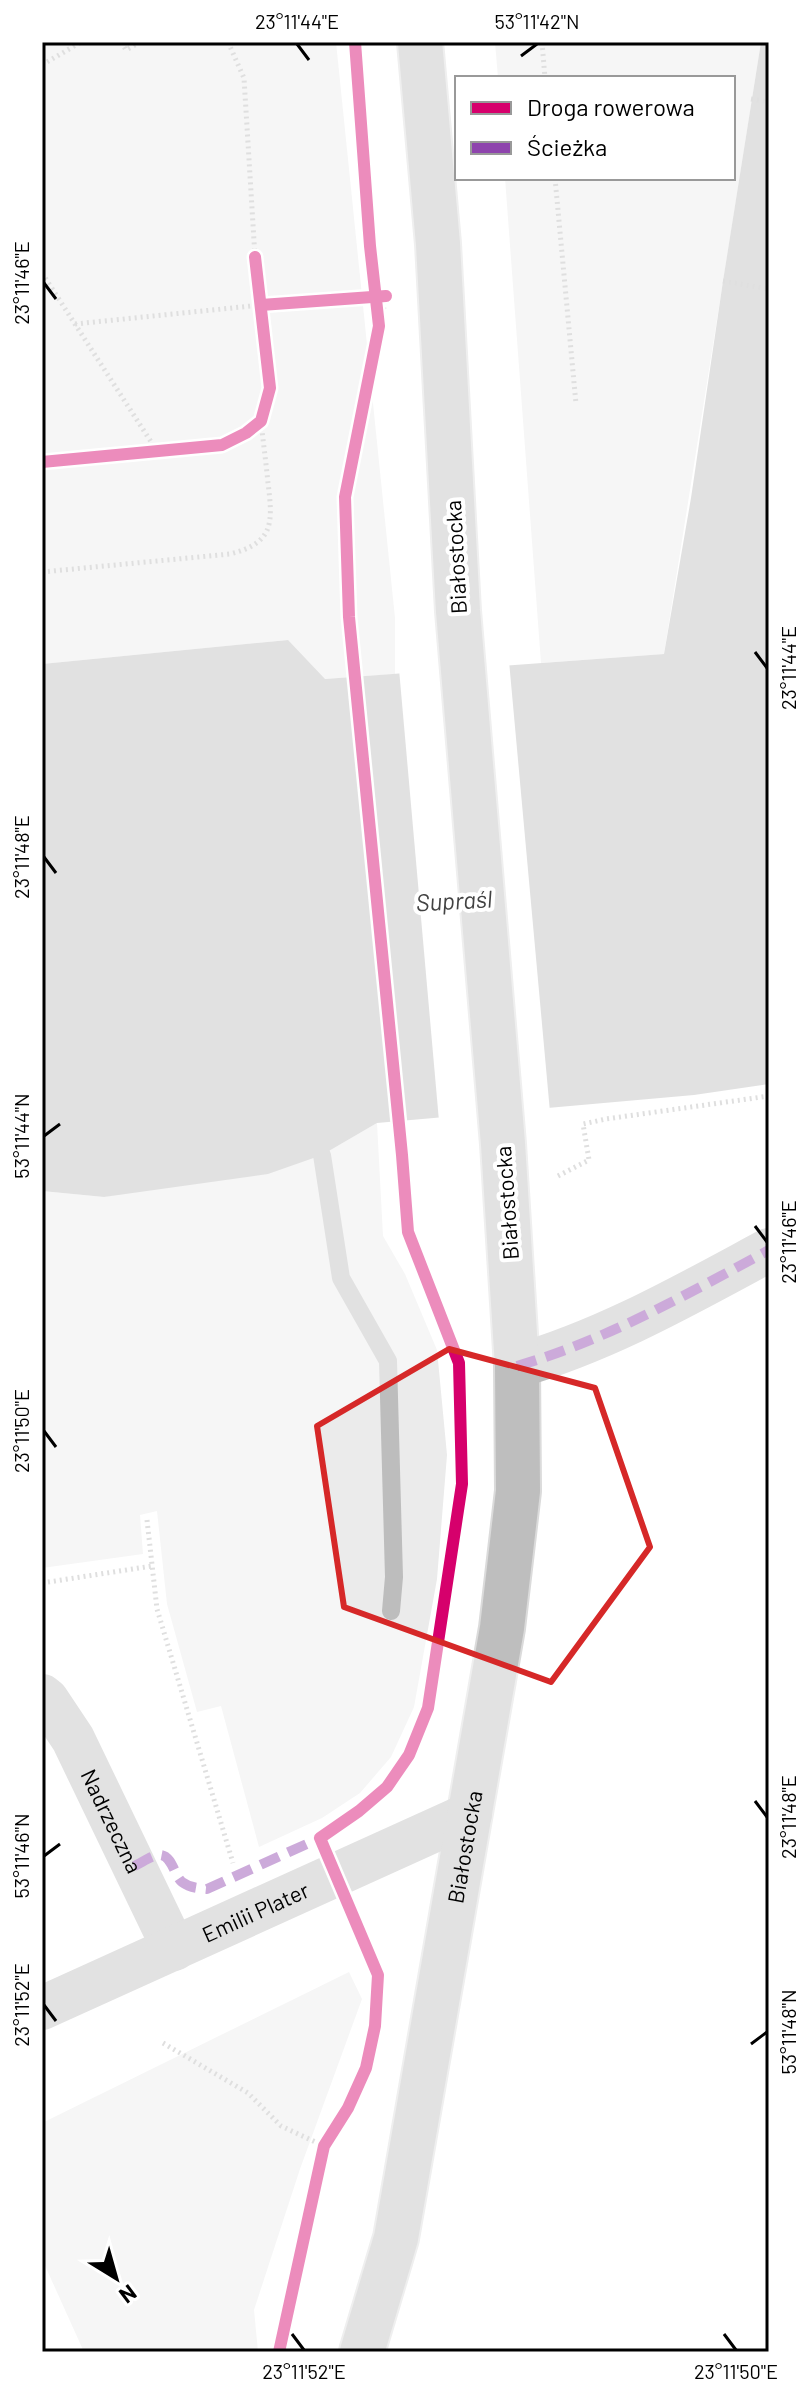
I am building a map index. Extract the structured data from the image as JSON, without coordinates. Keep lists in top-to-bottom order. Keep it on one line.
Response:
{"streets":{"main road":["Białostocka","Nadrzeczna","Emilii Plater"]},"crossings":[["Białostocka","Emilii Plater"],["Nadrzeczna","Emilii Plater"]],"water":["Supraśl"],"legend":["Droga rowerowa","Ścieżka"],"north":"bottom right","coordinates":["23°11'44\"E","53°11'42\"N","23°11'46\"E","23°11'48\"E","53°11'44\"N","23°11'50\"E","53°11'46\"N","23°11'52\"E","53°11'48\"N"]}
